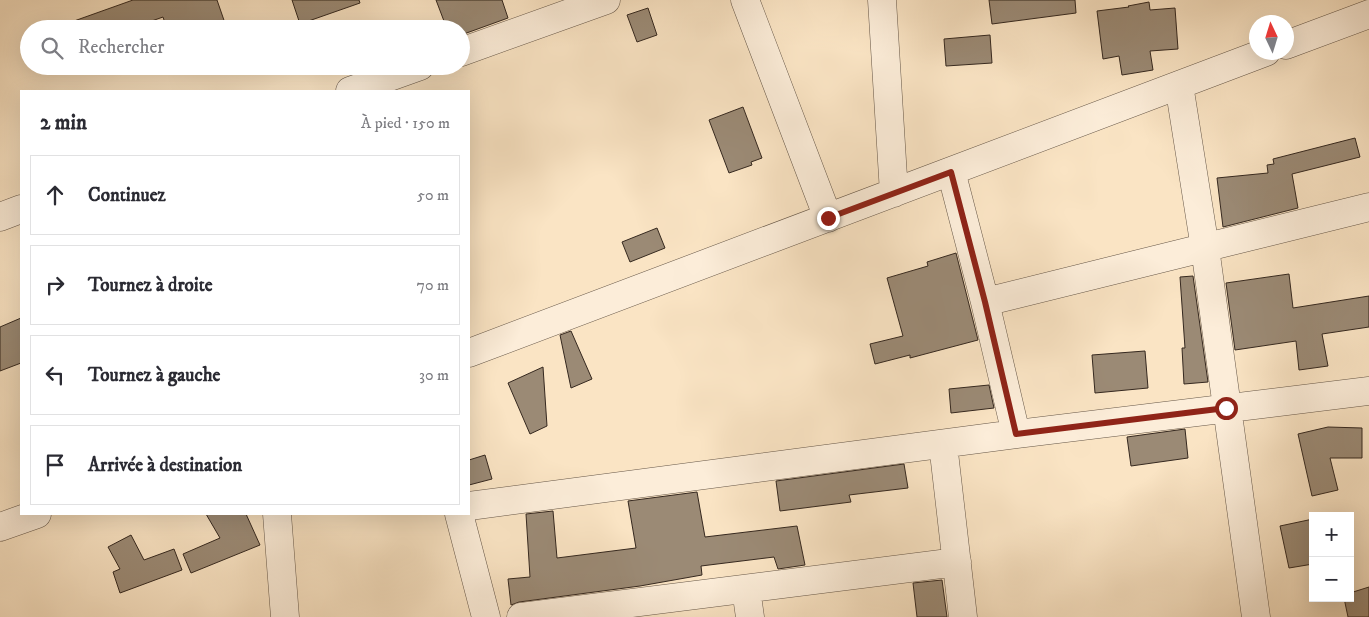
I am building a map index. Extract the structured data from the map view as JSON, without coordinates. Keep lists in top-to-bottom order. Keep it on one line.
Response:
{"north":"top","page":{"search":"Rechercher","heading":["2 min","À pied · 150 m"],"list":[["Continuez","50 m"],["Tournez à droite","70 m"],["Tournez à gauche","30 m"],"Arrivée à destination"],"map_buttons":["+","−"]}}
